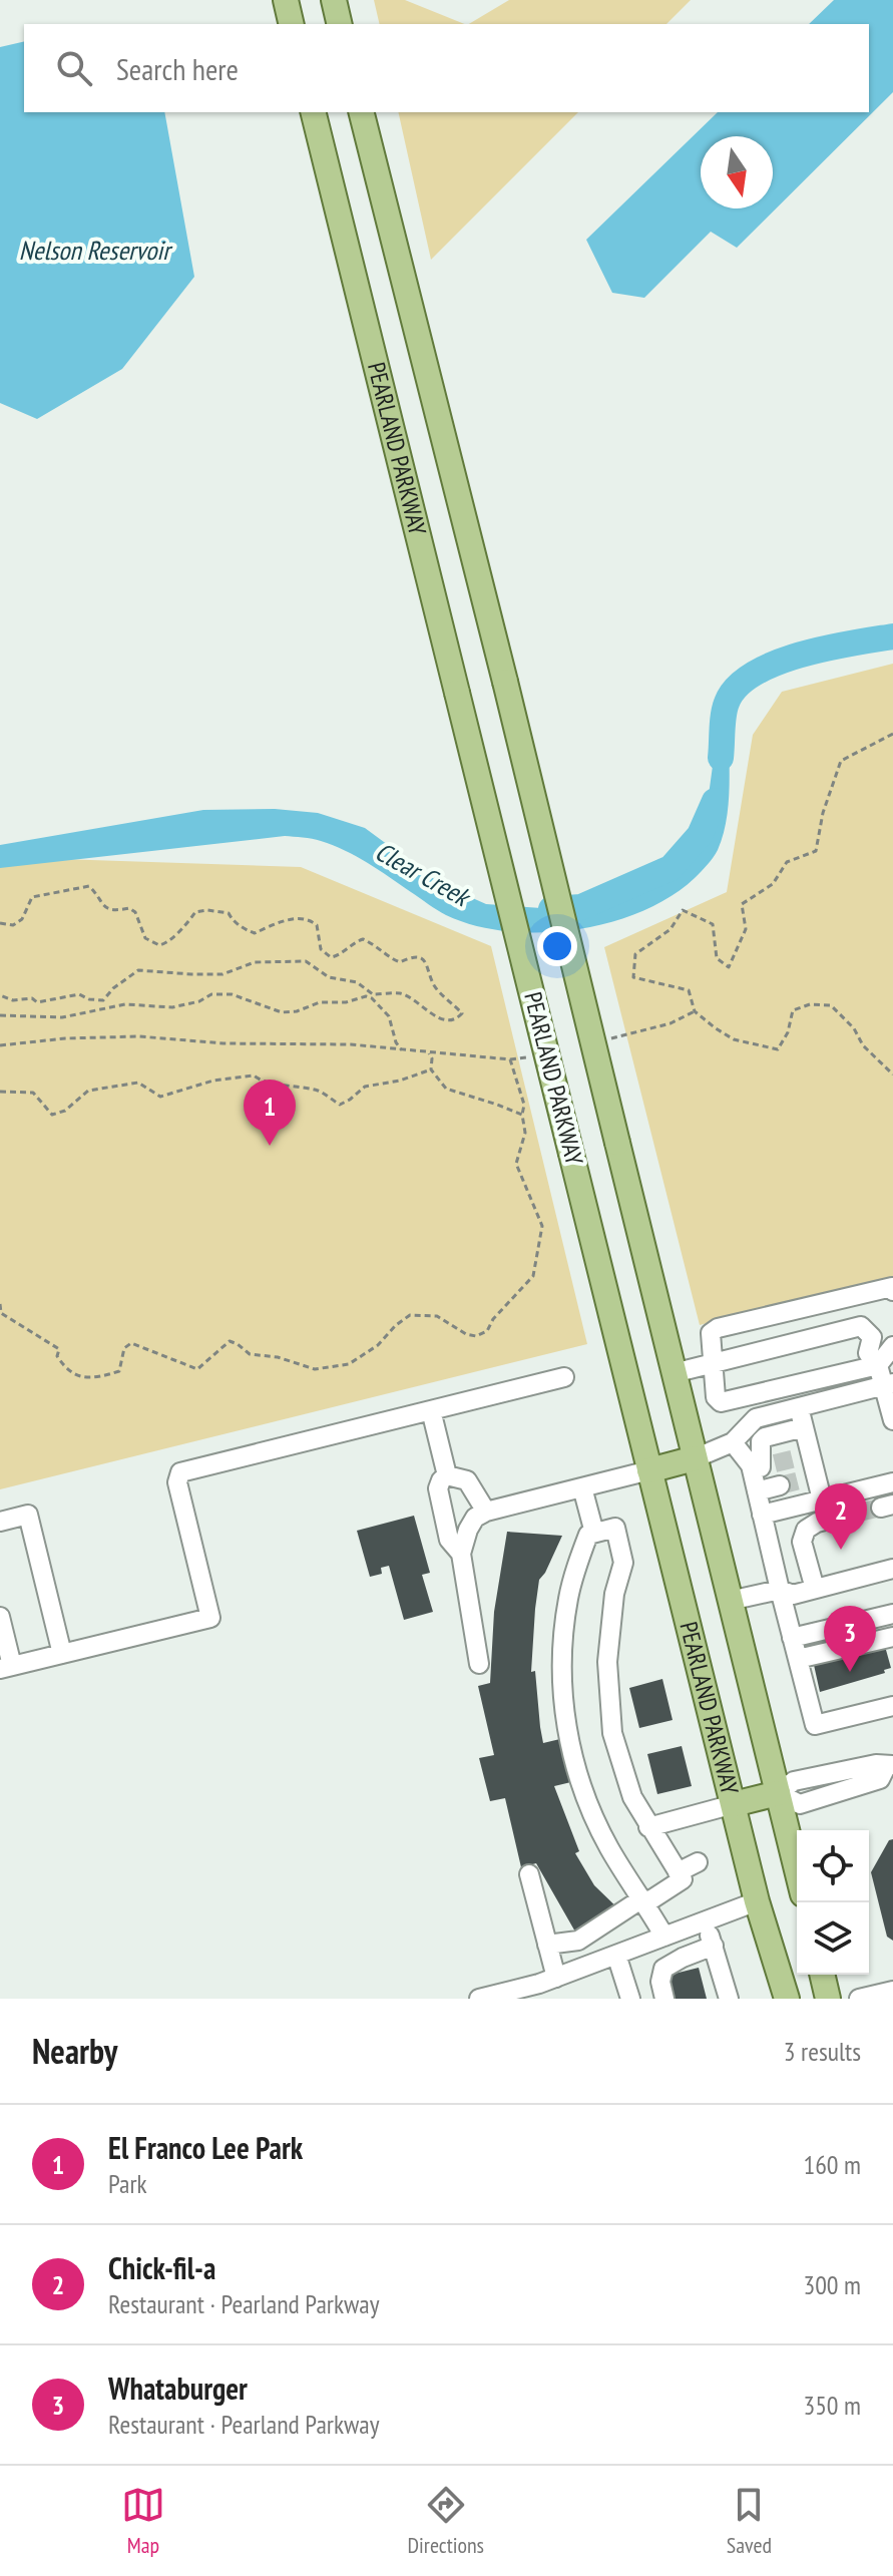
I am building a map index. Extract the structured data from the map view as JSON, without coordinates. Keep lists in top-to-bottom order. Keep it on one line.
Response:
{"streets":{"main road":["PEARLAND PARKWAY"]},"water":["Nelson Reservoir","Clear Creek"],"north":"bottom","page":{"search":"Search here","pins":["1","2","3"],"heading":["Nearby","3 results"],"list":[{"mark":"1","name":"El Franco Lee Park","note":"Park","value":"160 m"},{"mark":"2","name":"Chick-fil-a","note":"Restaurant · Pearland Parkway","value":"300 m"},{"mark":"3","name":"Whataburger","note":"Restaurant · Pearland Parkway","value":"350 m"}],"nav":["Map","Directions","Saved"]}}
